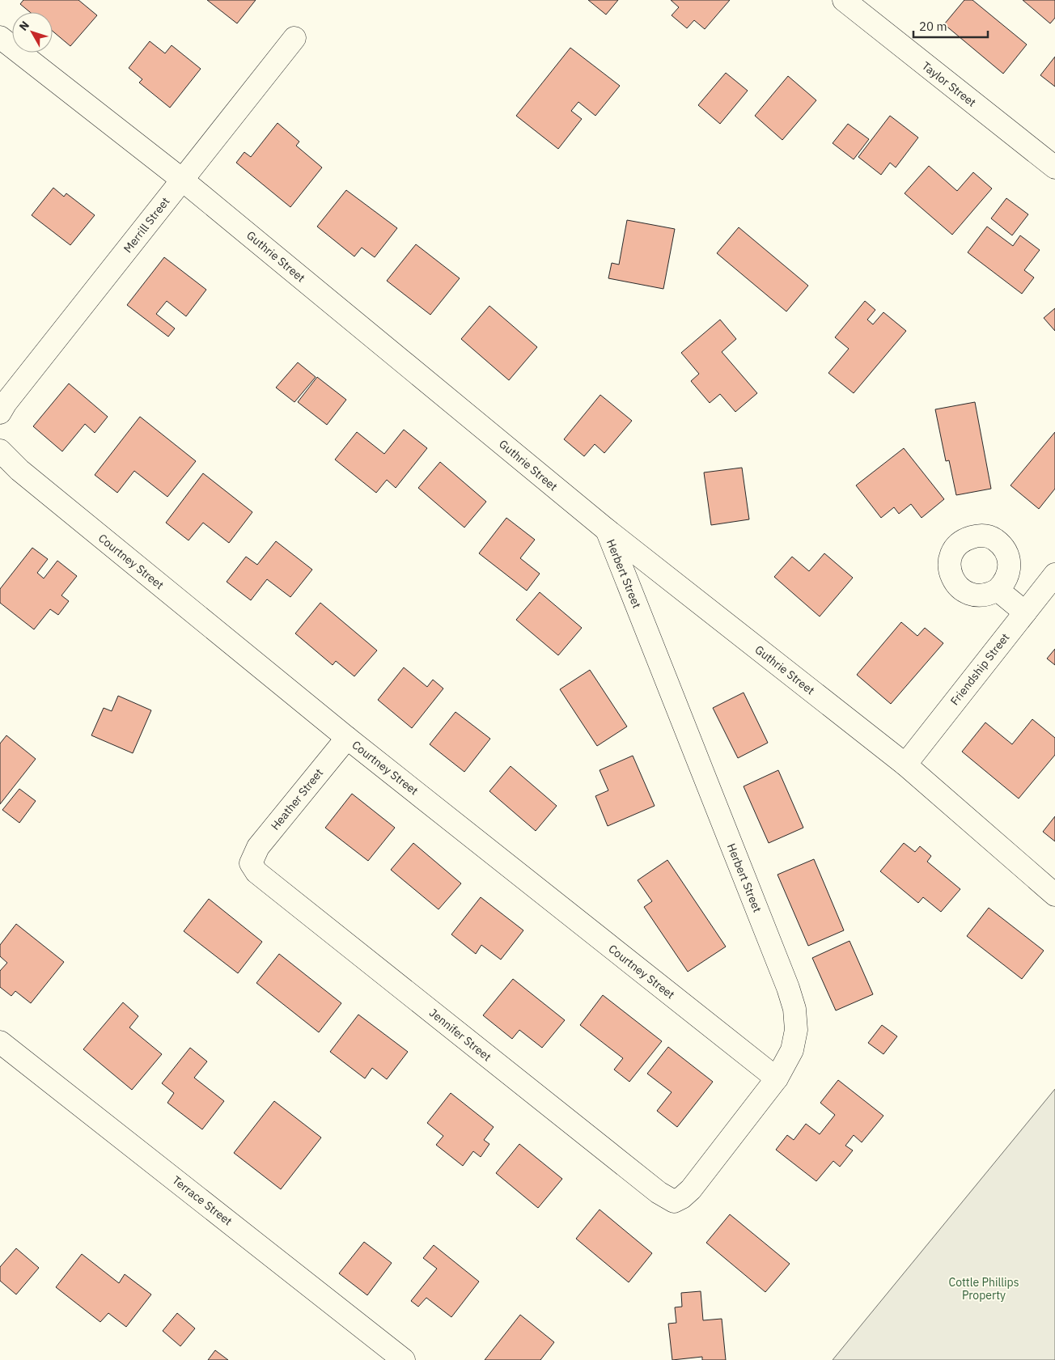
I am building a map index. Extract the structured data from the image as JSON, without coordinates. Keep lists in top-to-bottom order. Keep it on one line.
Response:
{"streets":{"street":["Taylor Street","Merrill Street","Guthrie Street","Courtney Street","Herbert Street","Friendship Street","Heather Street","Jennifer Street","Terrace Street"]},"crossings":[["Merrill Street","Guthrie Street"],["Guthrie Street","Herbert Street"],["Guthrie Street","Friendship Street"],["Courtney Street","Herbert Street"],["Courtney Street","Heather Street"],["Herbert Street","Jennifer Street"],["Heather Street","Jennifer Street"]],"parks":["Cottle Phillips Property"],"scale_bar":"20 m","north":"top left"}
